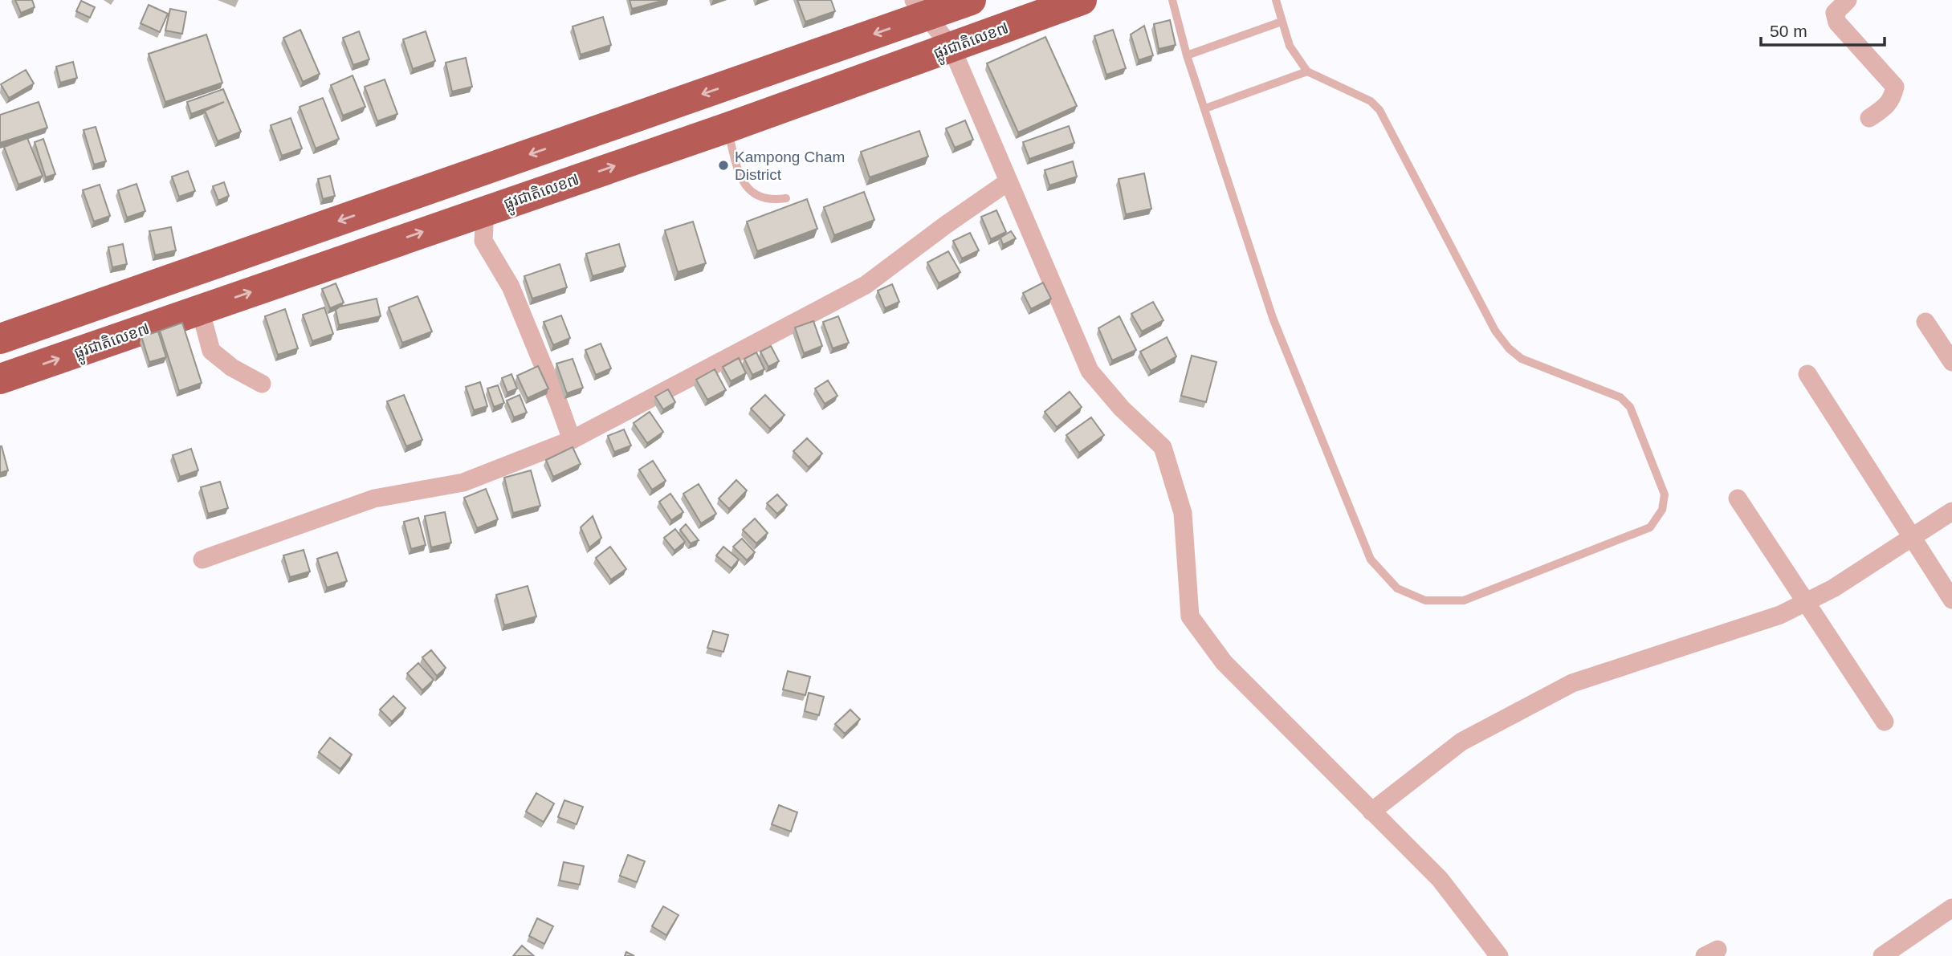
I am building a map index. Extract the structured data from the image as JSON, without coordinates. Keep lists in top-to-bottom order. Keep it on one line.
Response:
{"streets":{"highway":["ផ្លូវជាតិលេខ៧"]},"places":["Kampong Cham District"],"scale_bar":"50 m"}
